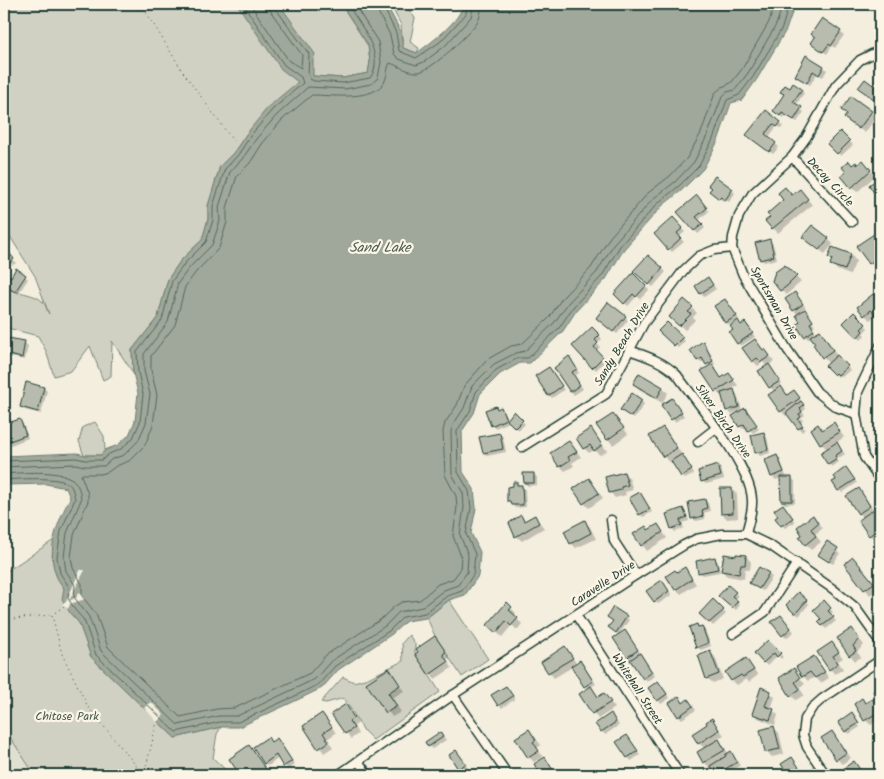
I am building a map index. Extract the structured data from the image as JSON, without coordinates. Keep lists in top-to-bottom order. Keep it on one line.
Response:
{"streets":{"street":["Decoy Circle","Sportsman Drive","Sandy Beach Drive","Silver Birch Drive","Caravelle Drive","Whitehall Street"]},"crossings":[["Sportsman Drive","Sandy Beach Drive"],["Sandy Beach Drive","Silver Birch Drive"],["Silver Birch Drive","Caravelle Drive"],["Caravelle Drive","Whitehall Street"]],"water":["Sand Lake"],"parks":["Chitose Park"]}
